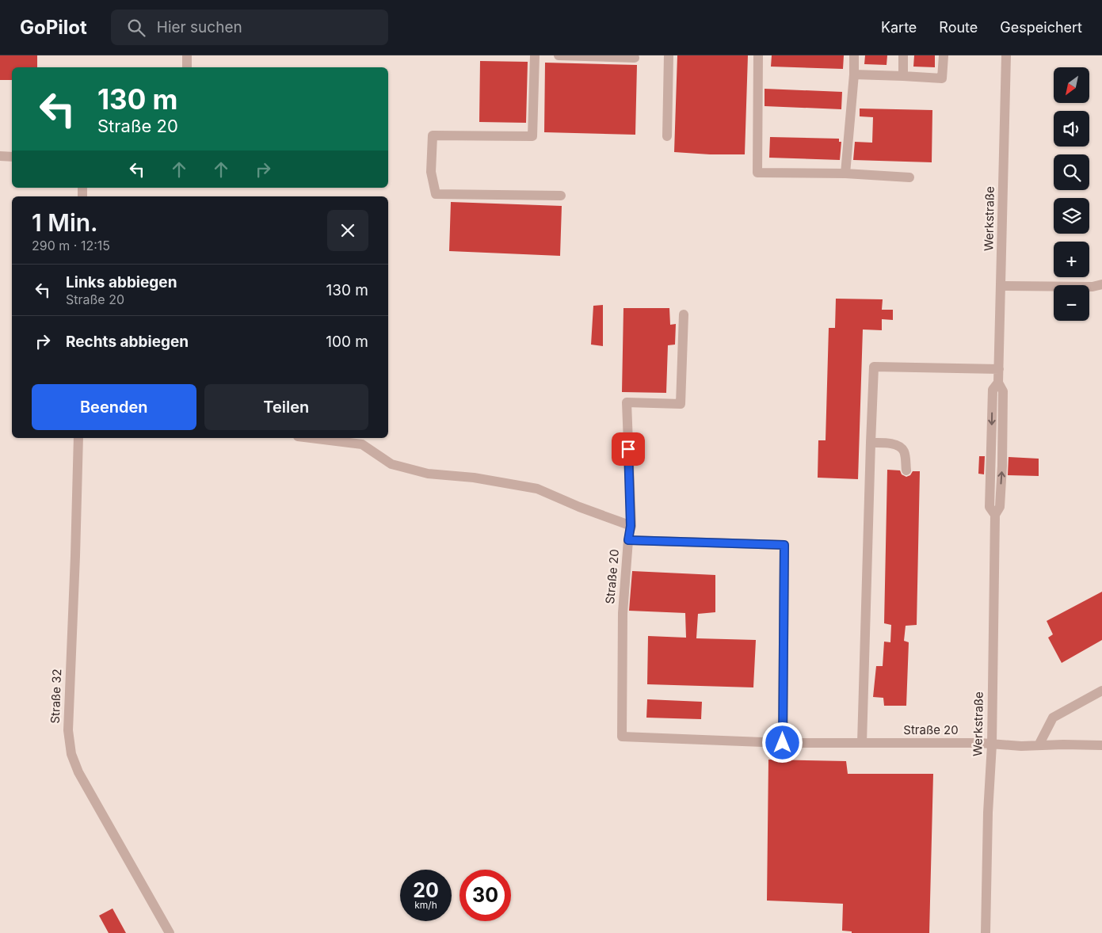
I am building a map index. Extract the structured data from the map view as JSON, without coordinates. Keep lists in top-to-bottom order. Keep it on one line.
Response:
{"streets":{"street":["Werkstraße","Straße 20","Straße 32"]},"crossings":[["Werkstraße","Straße 20"]],"north":"bottom left","page":{"header":"GoPilot","search":"Hier suchen","nav":["Karte","Route","Gespeichert"],"map_buttons":["+","−"],"turn":["130 m","Straße 20"],"heading":["1 Min.","290 m · 12:15"],"list":[{"name":"Links abbiegen","note":"Straße 20","value":"130 m"},{"name":"Rechts abbiegen","value":"100 m"}],"buttons":["Beenden","Teilen"],"speed":"20 km/h","limit":"30"}}
